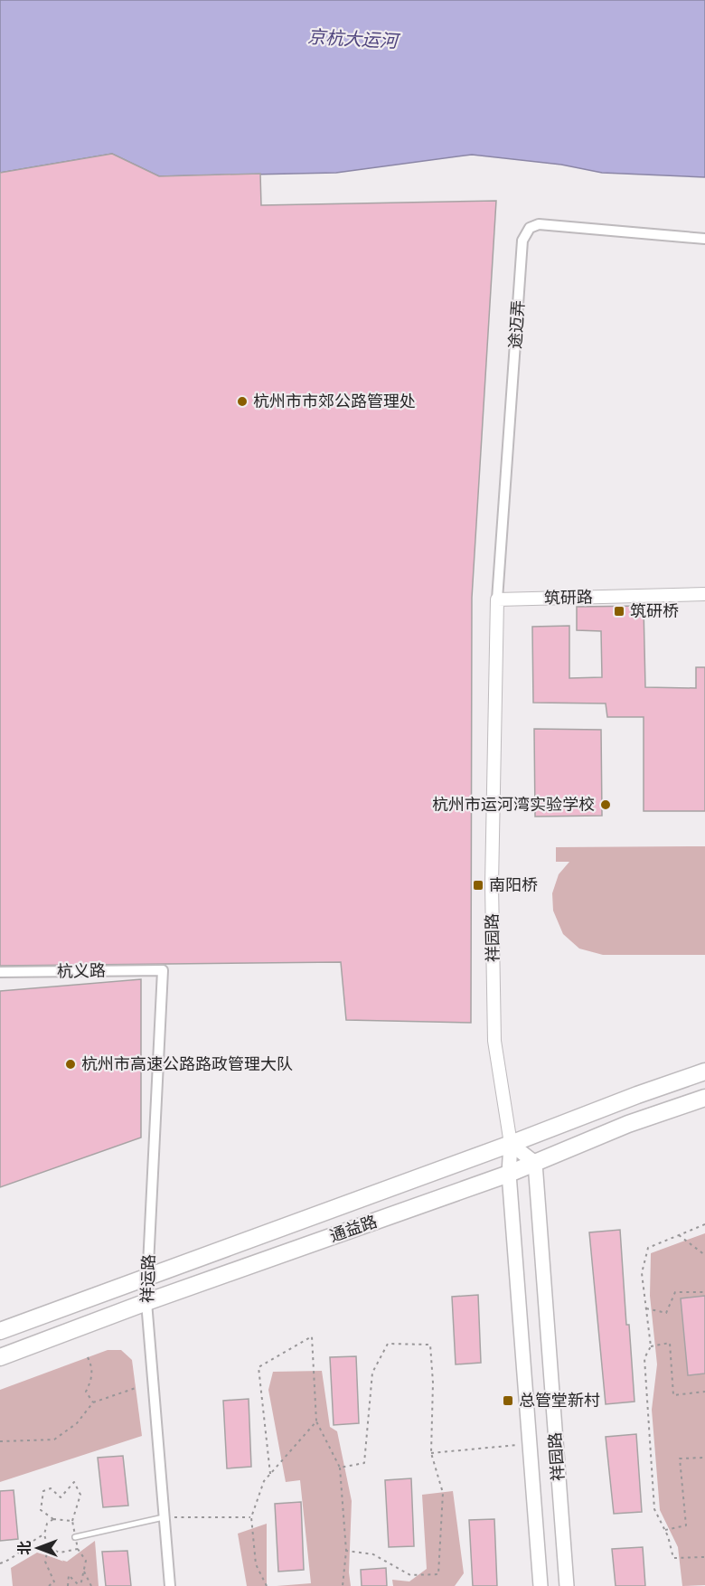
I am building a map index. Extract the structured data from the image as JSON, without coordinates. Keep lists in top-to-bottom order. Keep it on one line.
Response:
{"streets":{"main road":["祥园路","通益路"],"street":["途迈弄","筑研路","杭义路","祥运路"]},"crossings":[["途迈弄","筑研路"],["途迈弄","祥园路"],["筑研路","祥园路"],["祥园路","通益路"],["杭义路","祥运路"],["通益路","祥运路"]],"water":["京杭大运河"],"places":{"other":["杭州市市郊公路管理处","杭州市运河湾实验学校","杭州市高速公路路政管理大队"],"transit":["筑研桥","南阳桥","总管堂新村"]},"north":"left"}
